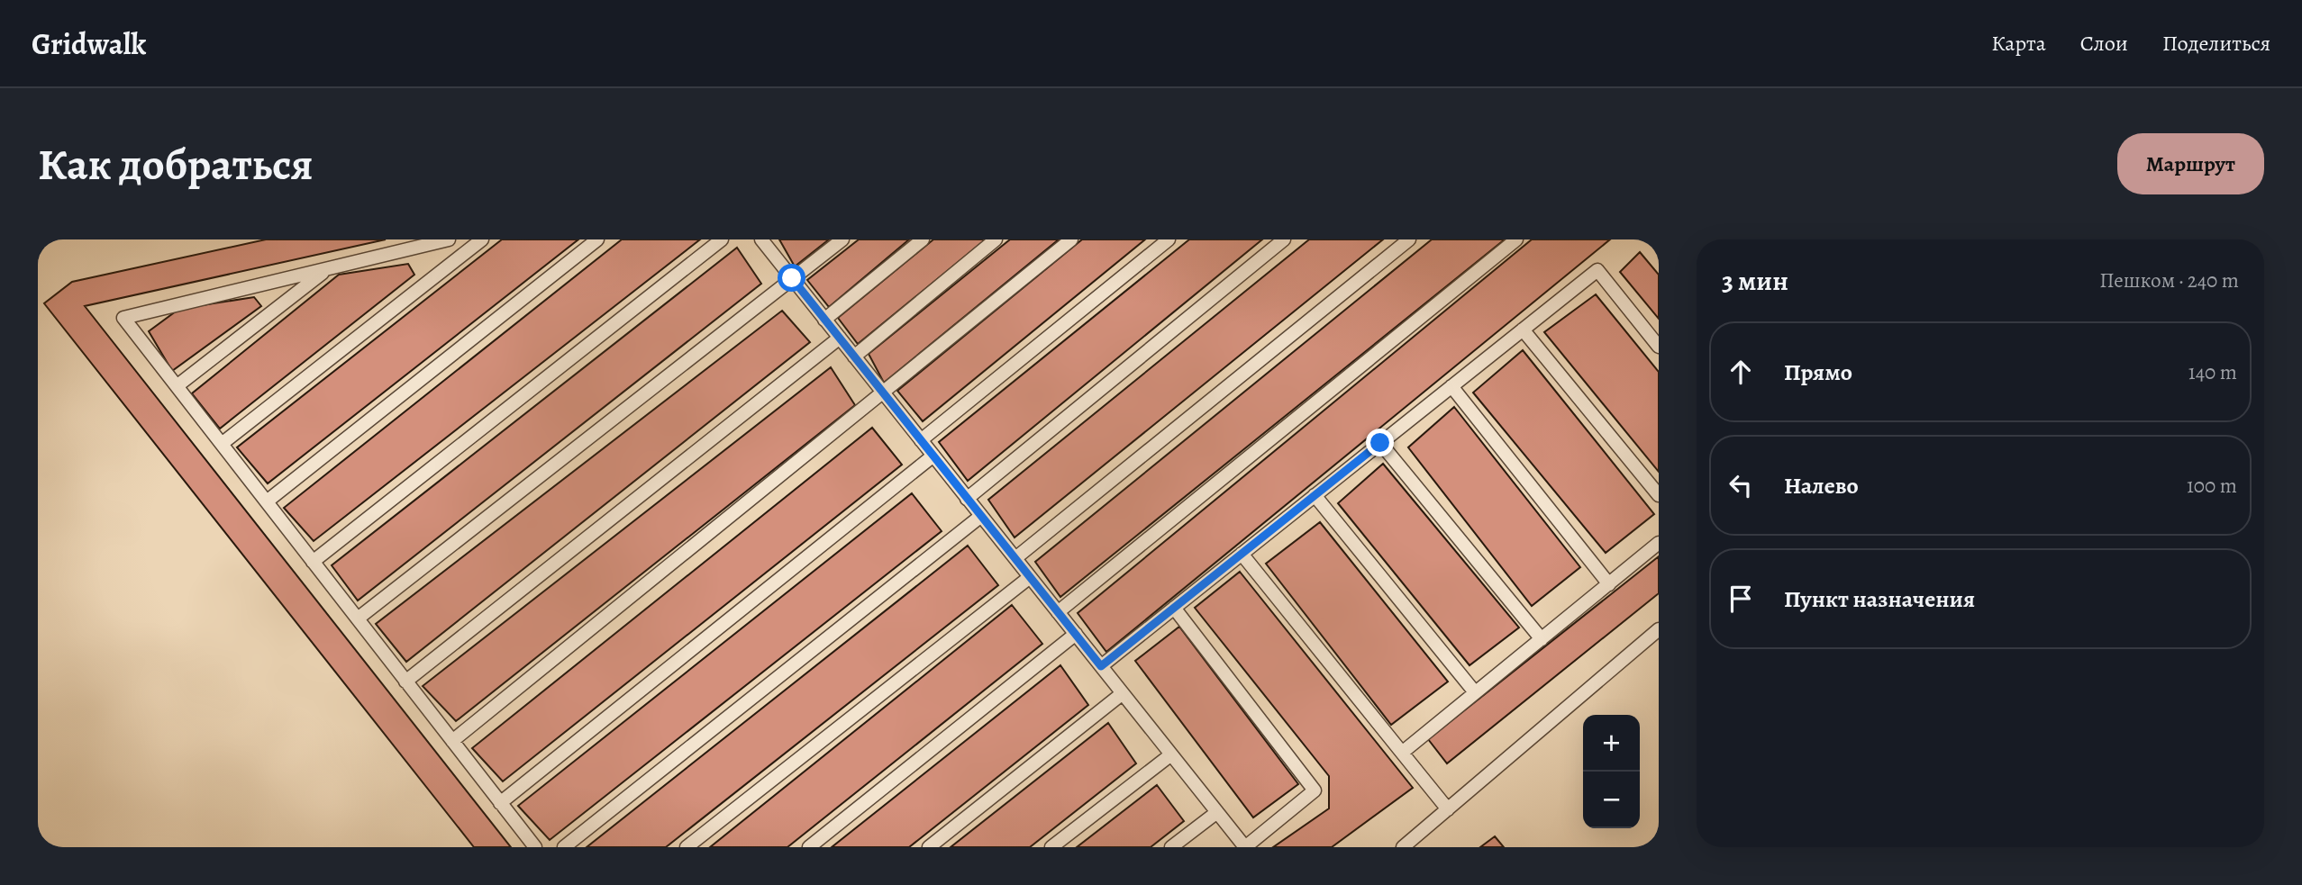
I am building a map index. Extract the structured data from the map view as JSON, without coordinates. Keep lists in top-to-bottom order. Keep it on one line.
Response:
{"page":{"header":"Gridwalk","nav":["Карта","Слои","Поделиться"],"buttons":"Маршрут","title":"Как добраться","heading":["3 мин","Пешком · 240 m"],"list":[["Прямо","140 m"],["Налево","100 m"],"Пункт назначения"],"map_buttons":["+","−"]}}
